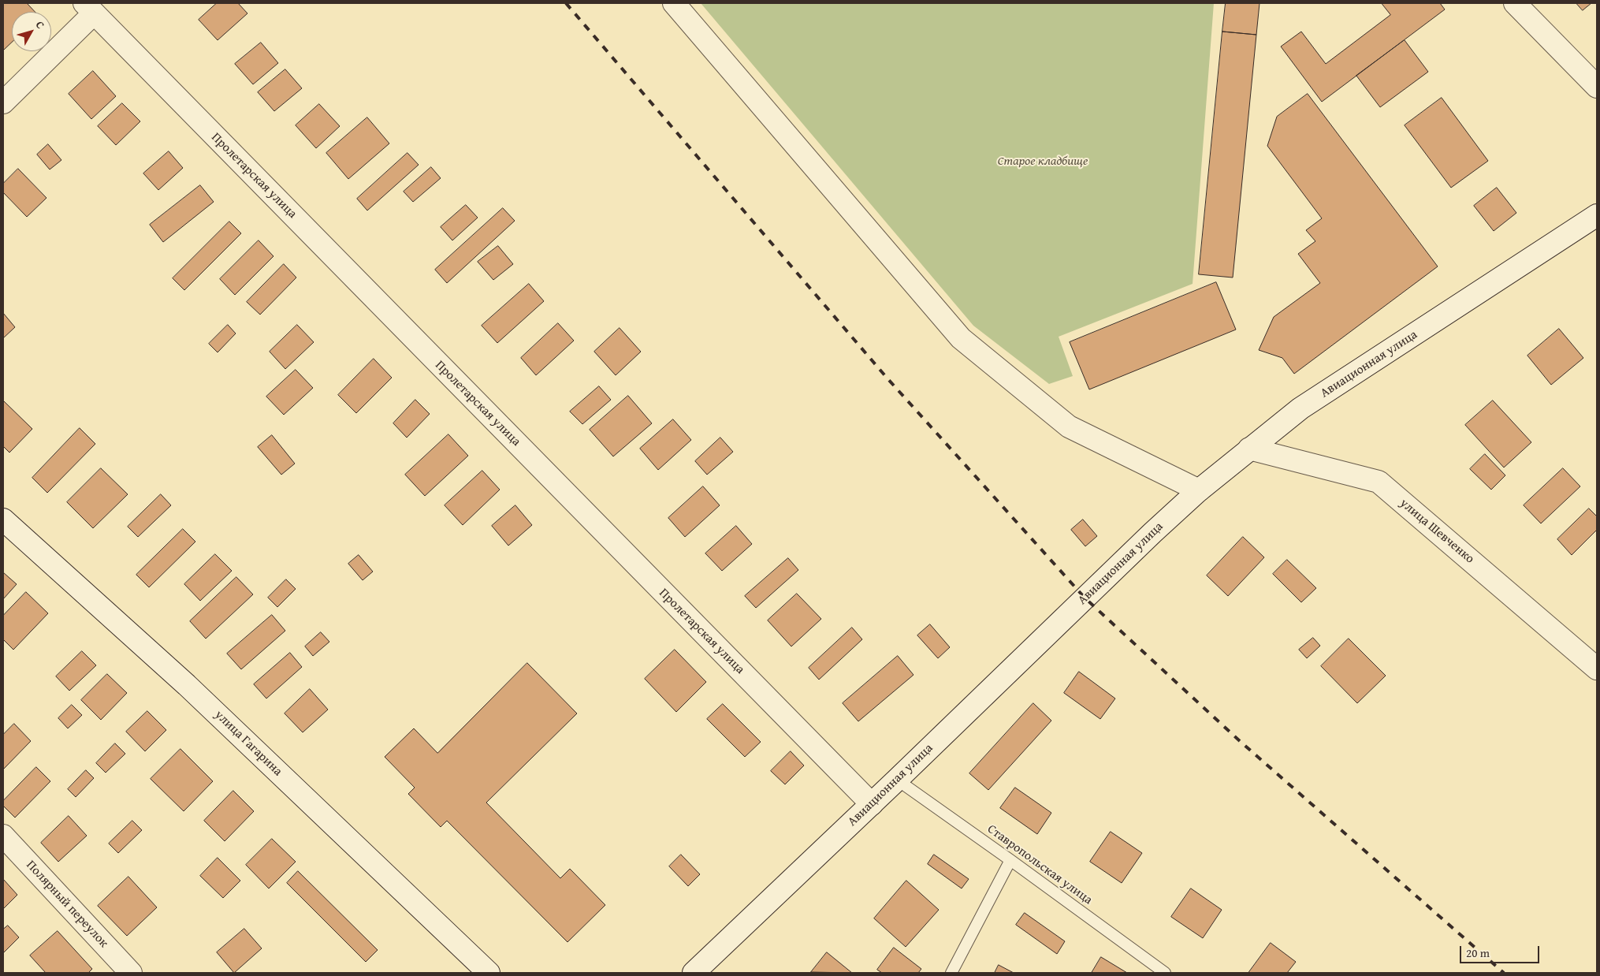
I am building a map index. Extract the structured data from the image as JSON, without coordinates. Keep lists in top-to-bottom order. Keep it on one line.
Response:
{"streets":{"street":["Пролетарская улица","Авиационная улица","улица Шевченко","улица Гагарина","Полярный переулок"],"lane":["Ставропольская улица"]},"crossings":[["Пролетарская улица","Авиационная улица"],["Авиационная улица","улица Шевченко"],["Авиационная улица","Ставропольская улица"]],"parks":["Старое кладбище"],"scale_bar":"20 m","north":"top right"}
